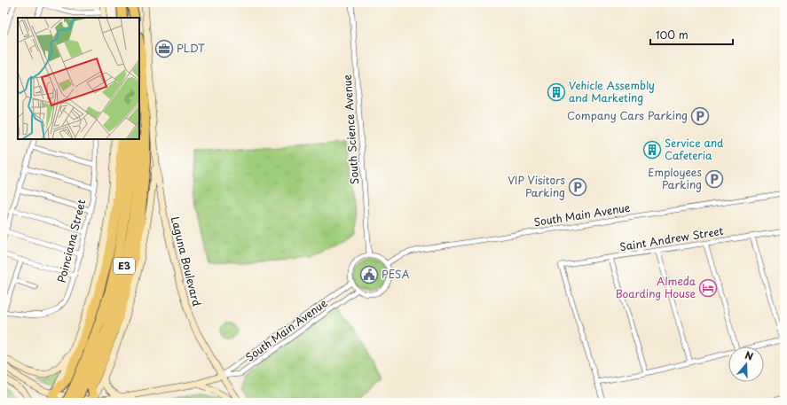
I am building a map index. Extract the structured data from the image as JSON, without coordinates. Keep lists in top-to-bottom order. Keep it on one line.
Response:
{"streets":{"highway":["E3"],"main road":["Laguna Boulevard"],"street":["South Science Avenue","South Main Avenue","Saint Andrew Street","Poinciana Street"]},"crossings":[["South Science Avenue","South Main Avenue"],["South Main Avenue","Laguna Boulevard"]],"places":{"office":["PLDT"],"building":["Vehicle Assembly and Marketing","Service and Cafeteria"],"parking":["Company Cars Parking","Employees Parking","VIP Visitors Parking"],"public building":["PESA"],"hotel":["Almeda Boarding House"]},"scale_bar":"100 m","north":"top"}
